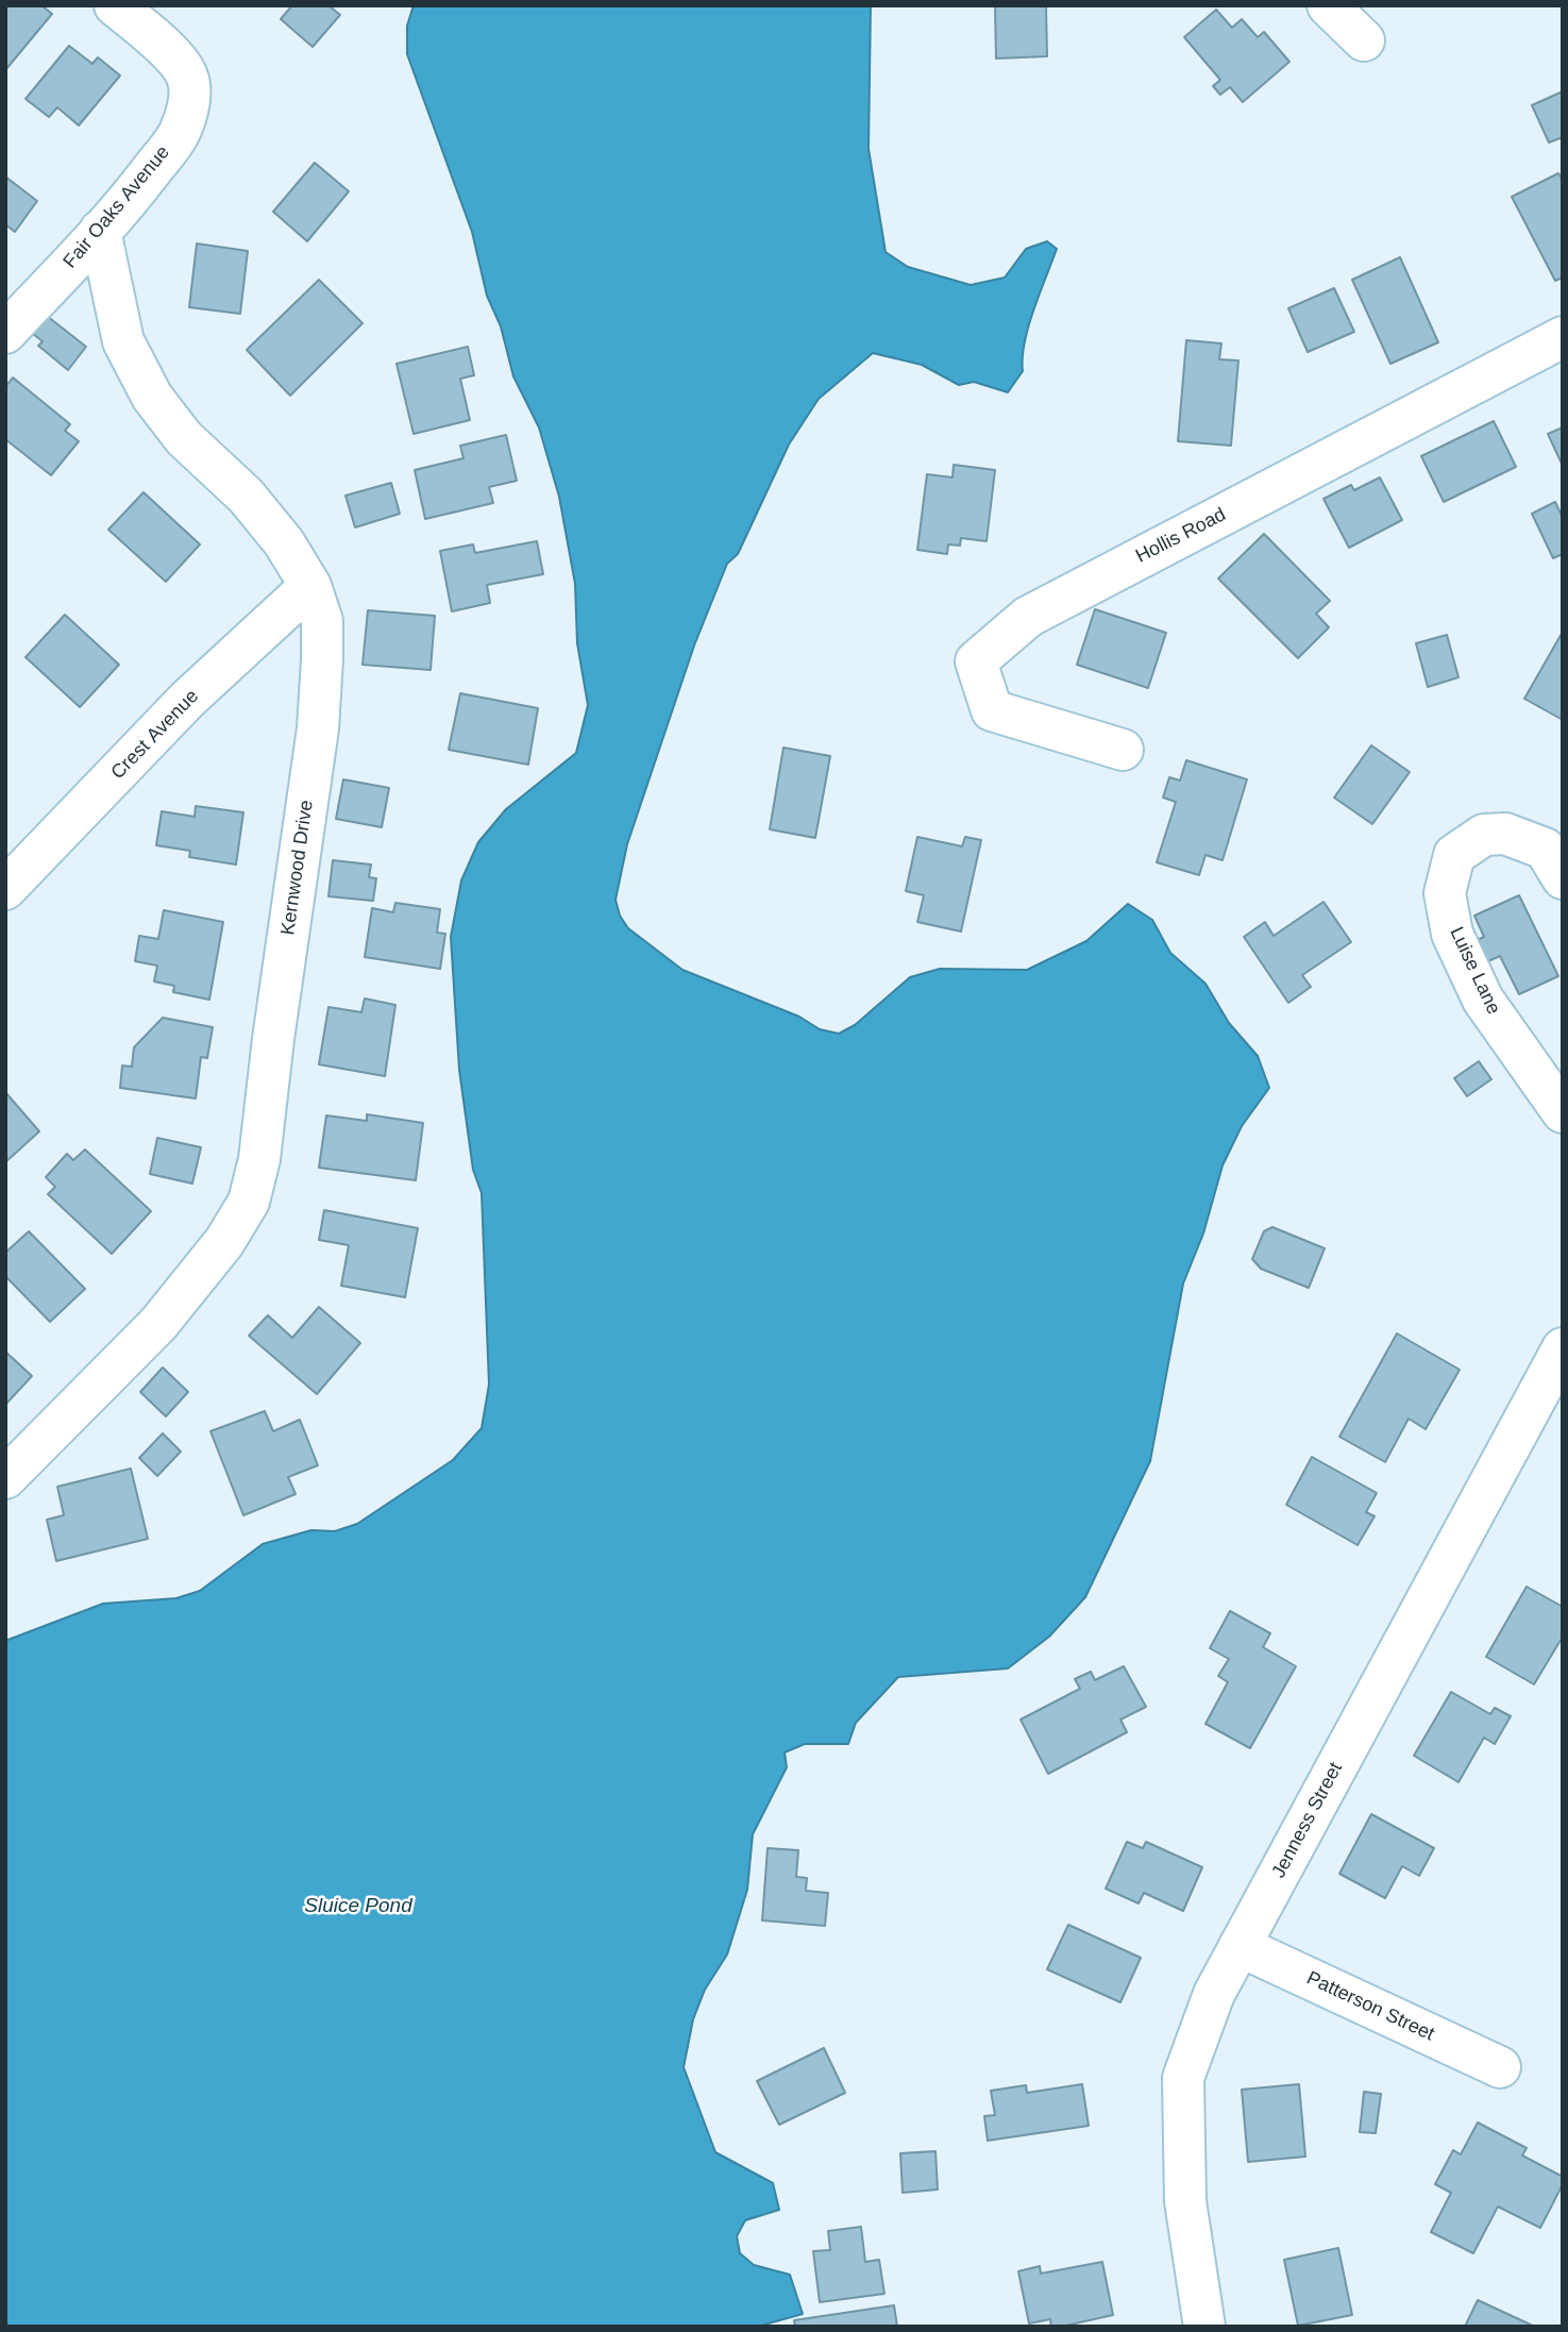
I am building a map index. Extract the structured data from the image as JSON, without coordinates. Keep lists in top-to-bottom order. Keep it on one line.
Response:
{"streets":{"street":["Fair Oaks Avenue","Hollis Road","Crest Avenue","Kernwood Drive","Luise Lane","Jenness Street","Patterson Street"]},"crossings":[["Fair Oaks Avenue","Kernwood Drive"],["Crest Avenue","Kernwood Drive"],["Jenness Street","Patterson Street"]],"water":["Sluice Pond"]}
